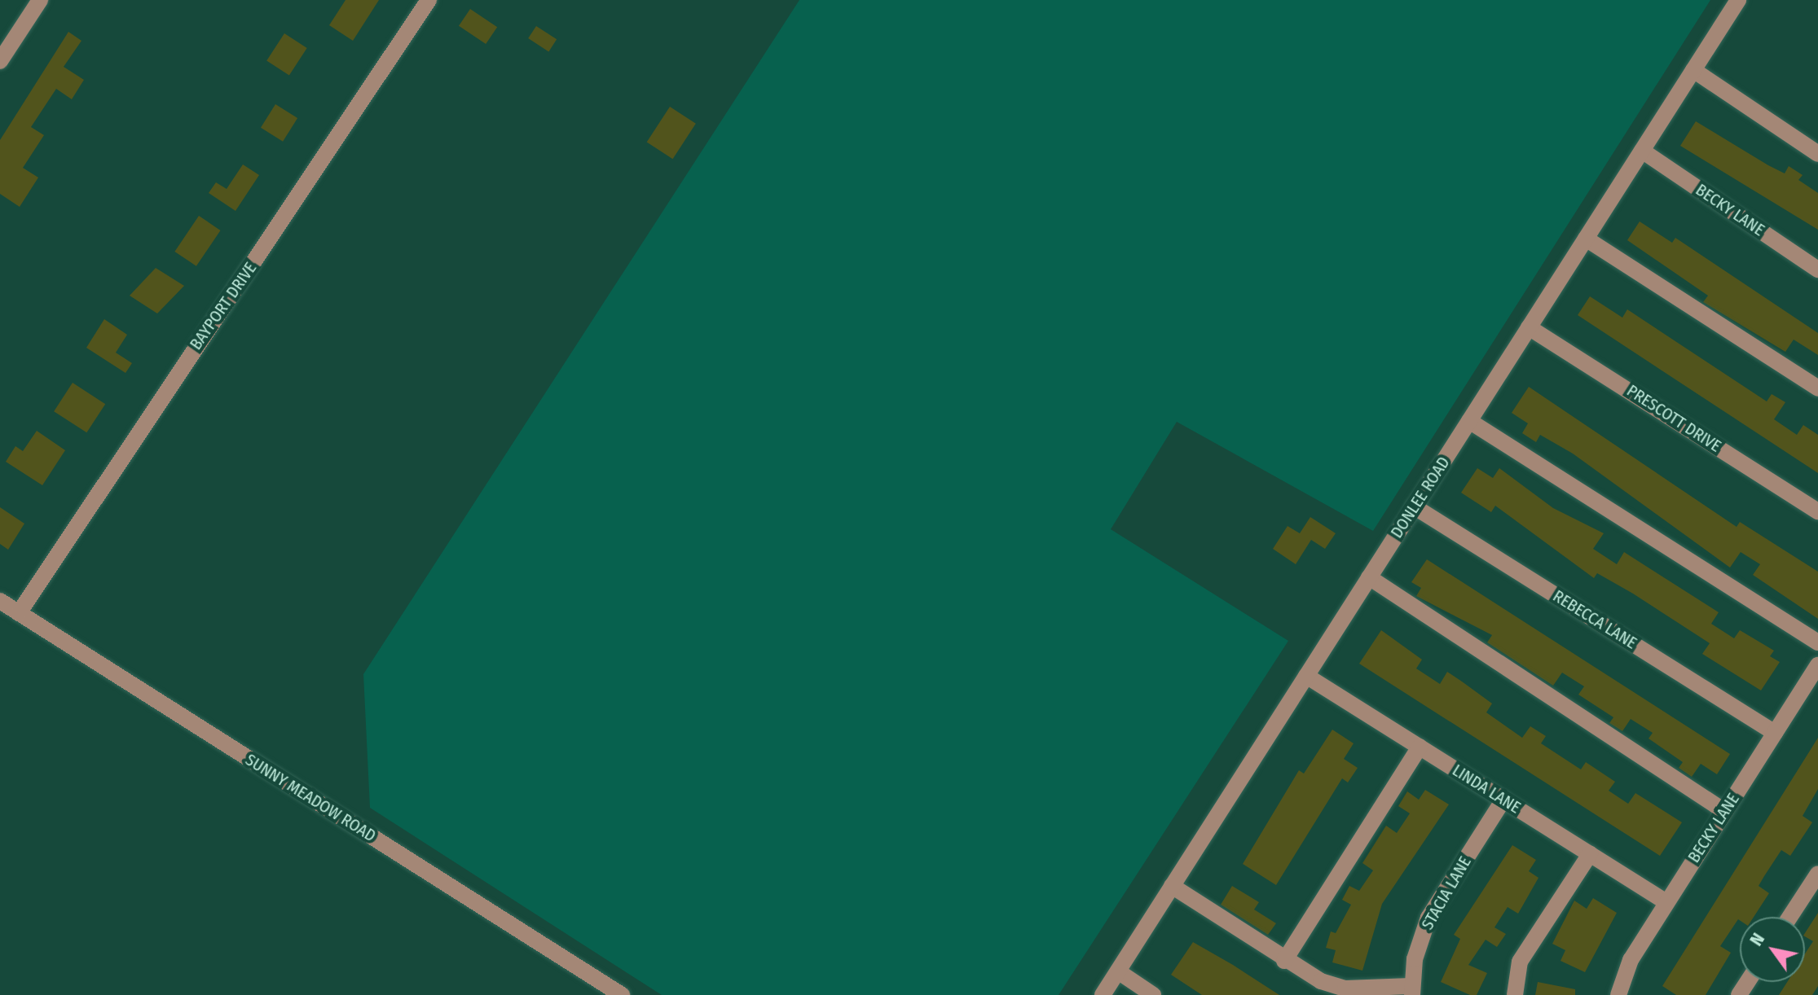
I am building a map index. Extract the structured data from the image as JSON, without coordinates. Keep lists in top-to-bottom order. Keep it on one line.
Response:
{"streets":{"street":["BECKY LANE","BAYPORT DRIVE","PRESCOTT DRIVE","DONLEE ROAD","REBECCA LANE","LINDA LANE","SUNNY MEADOW ROAD","STACIA LANE"]},"crossings":[["BECKY LANE","DONLEE ROAD"],["BECKY LANE","REBECCA LANE"],["BECKY LANE","LINDA LANE"],["BAYPORT DRIVE","SUNNY MEADOW ROAD"],["PRESCOTT DRIVE","DONLEE ROAD"],["DONLEE ROAD","REBECCA LANE"],["DONLEE ROAD","LINDA LANE"],["LINDA LANE","STACIA LANE"]],"north":"top left"}
